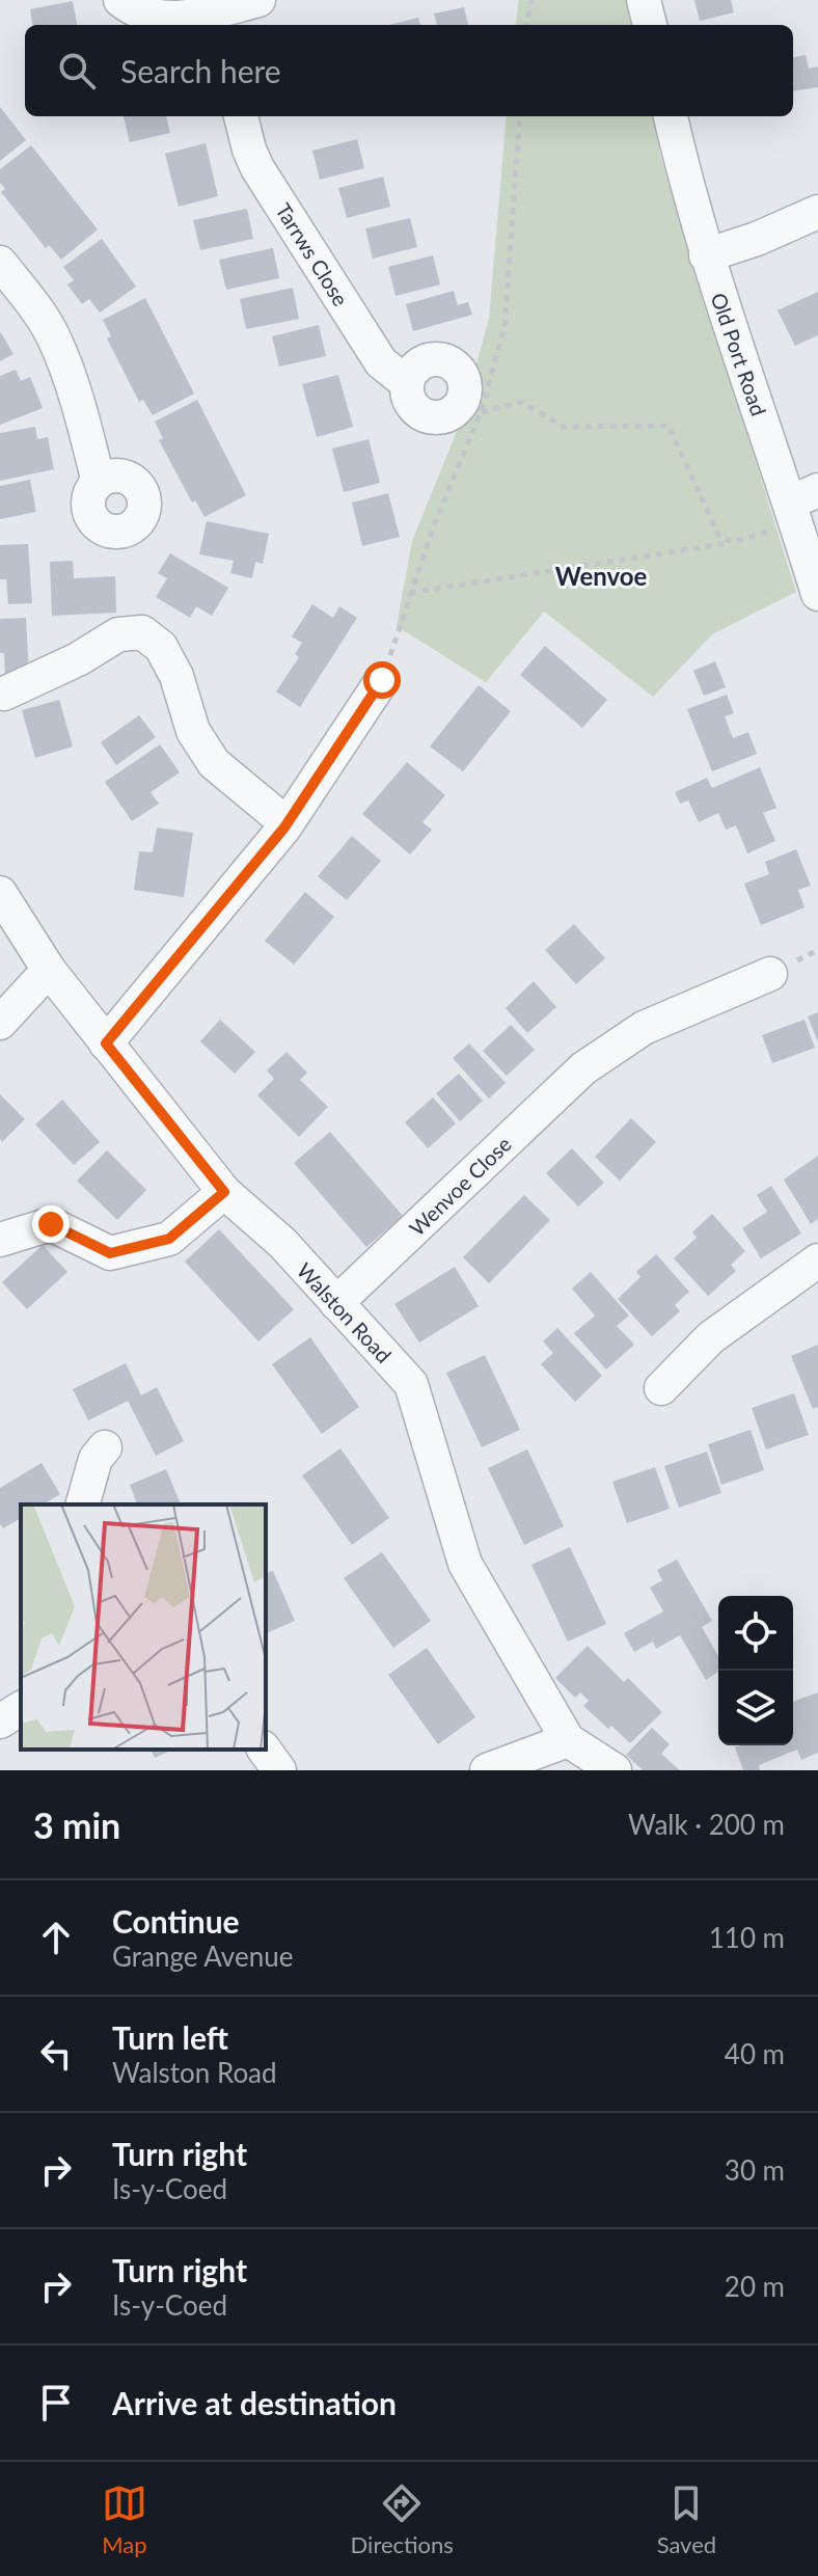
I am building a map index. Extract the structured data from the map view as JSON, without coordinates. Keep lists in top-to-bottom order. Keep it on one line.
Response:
{"streets":{"street":["Tarrws Close","Old Port Road","Wenvoe Close","Walston Road"]},"crossings":[["Wenvoe Close","Walston Road"]],"districts":["Wenvoe"],"page":{"search":"Search here","heading":["3 min","Walk · 200 m"],"list":[["Continue","Grange Avenue","110 m"],["Turn left","Walston Road","40 m"],["Turn right","Is-y-Coed","30 m"],["Turn right","Is-y-Coed","20 m"],"Arrive at destination"],"nav":["Map","Directions","Saved"]}}
